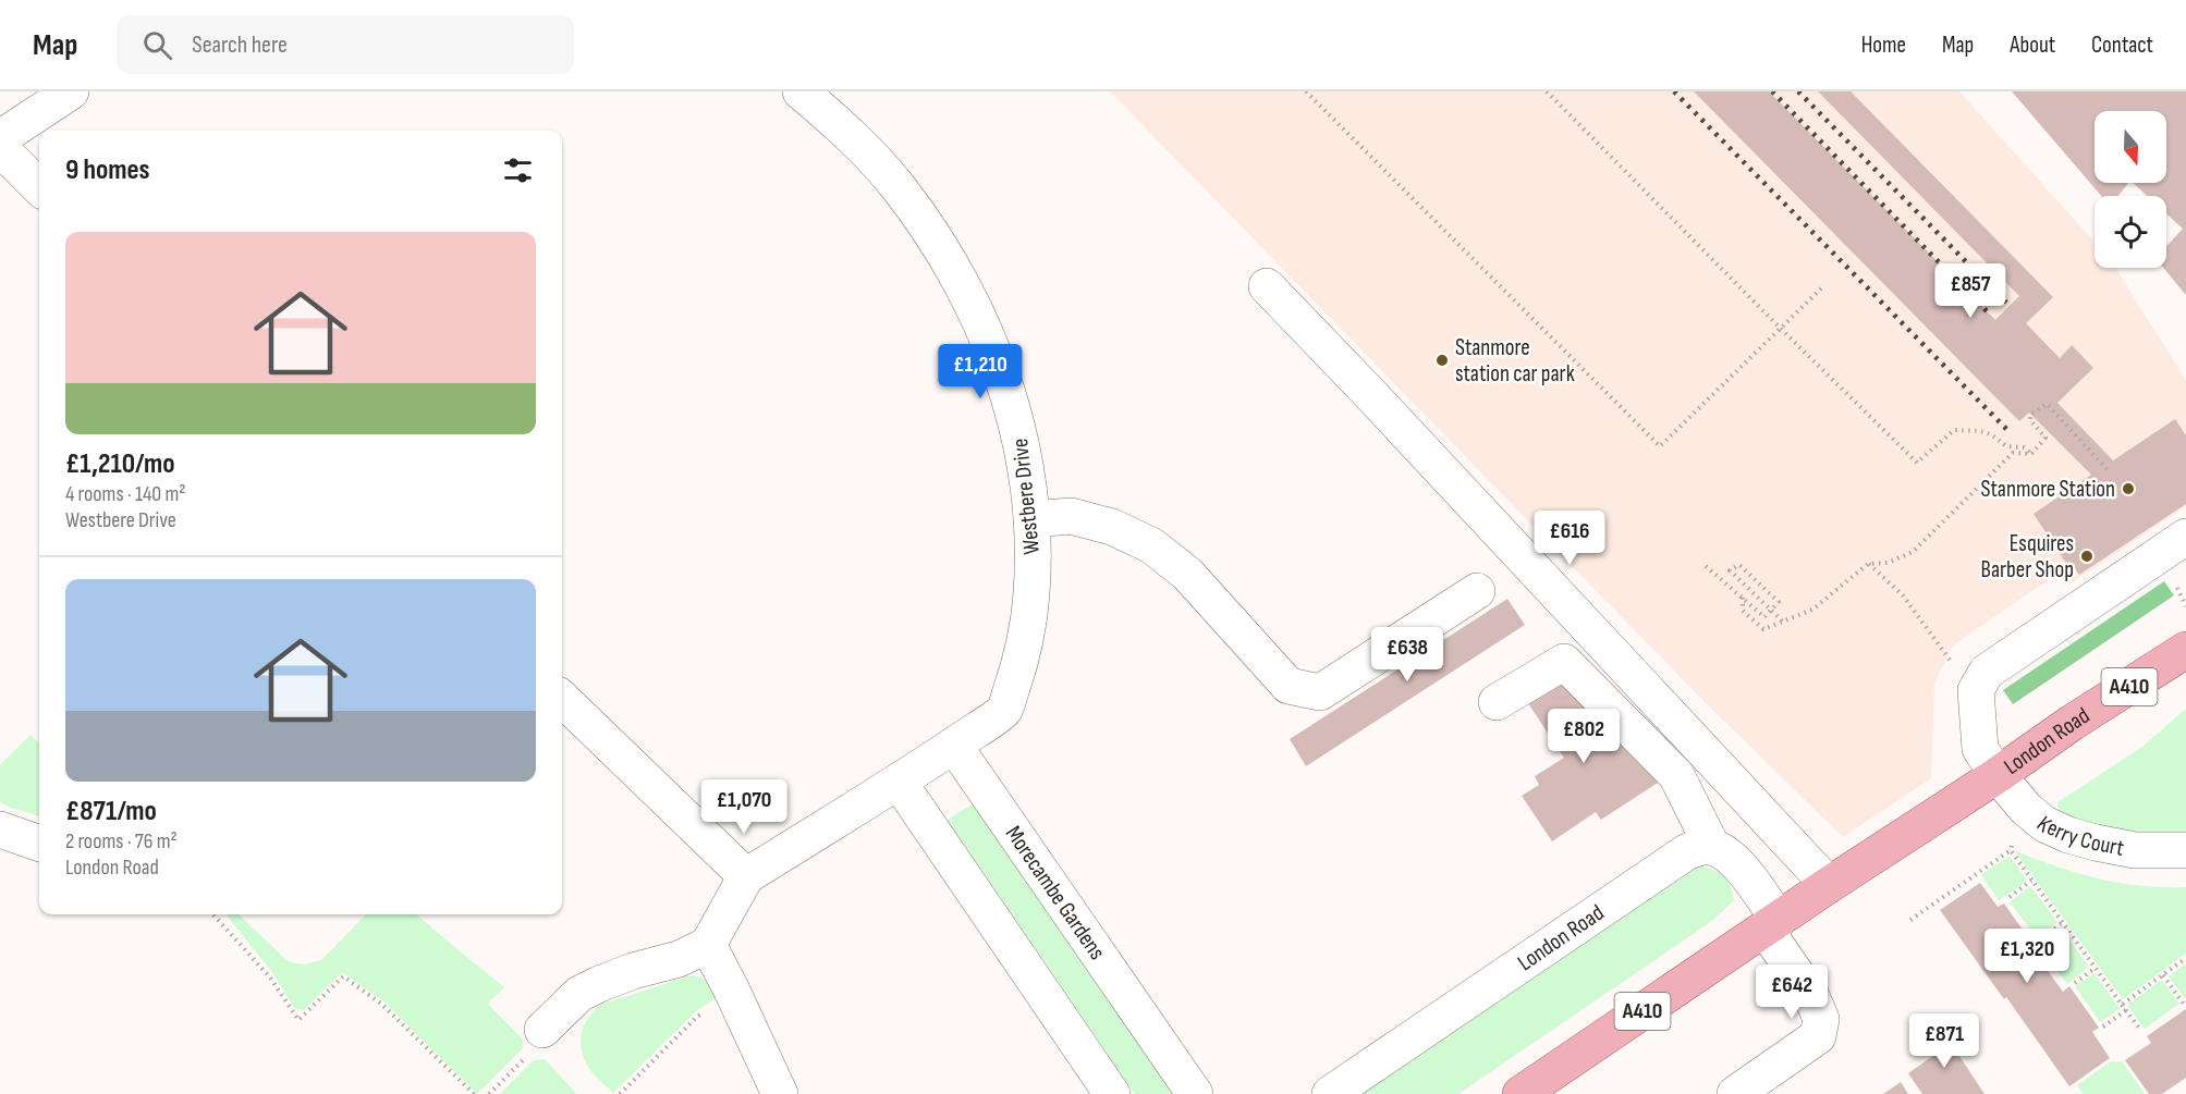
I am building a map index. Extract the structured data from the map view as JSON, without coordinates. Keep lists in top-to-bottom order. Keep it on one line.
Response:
{"streets":{"main road":["A410","London Road"],"street":["Westbere Drive","Kerry Court","Morecambe Gardens"]},"crossings":[["Westbere Drive","Morecambe Gardens"],["London Road","Kerry Court"]],"places":["Stanmore station car park","Stanmore Station","Esquires Barber Shop"],"north":"bottom","page":{"header":"Map","search":"Search here","nav":["Home","Map","About","Contact"],"heading":"9 homes","list":[{"name":"£1,210/mo","note":"4 rooms · 140 m² · Westbere Drive"},{"name":"£871/mo","note":"2 rooms · 76 m² · London Road"}],"price":["£857","£1,210","£616","£638","£802","£1,070","£1,320","£642","£871"]}}
